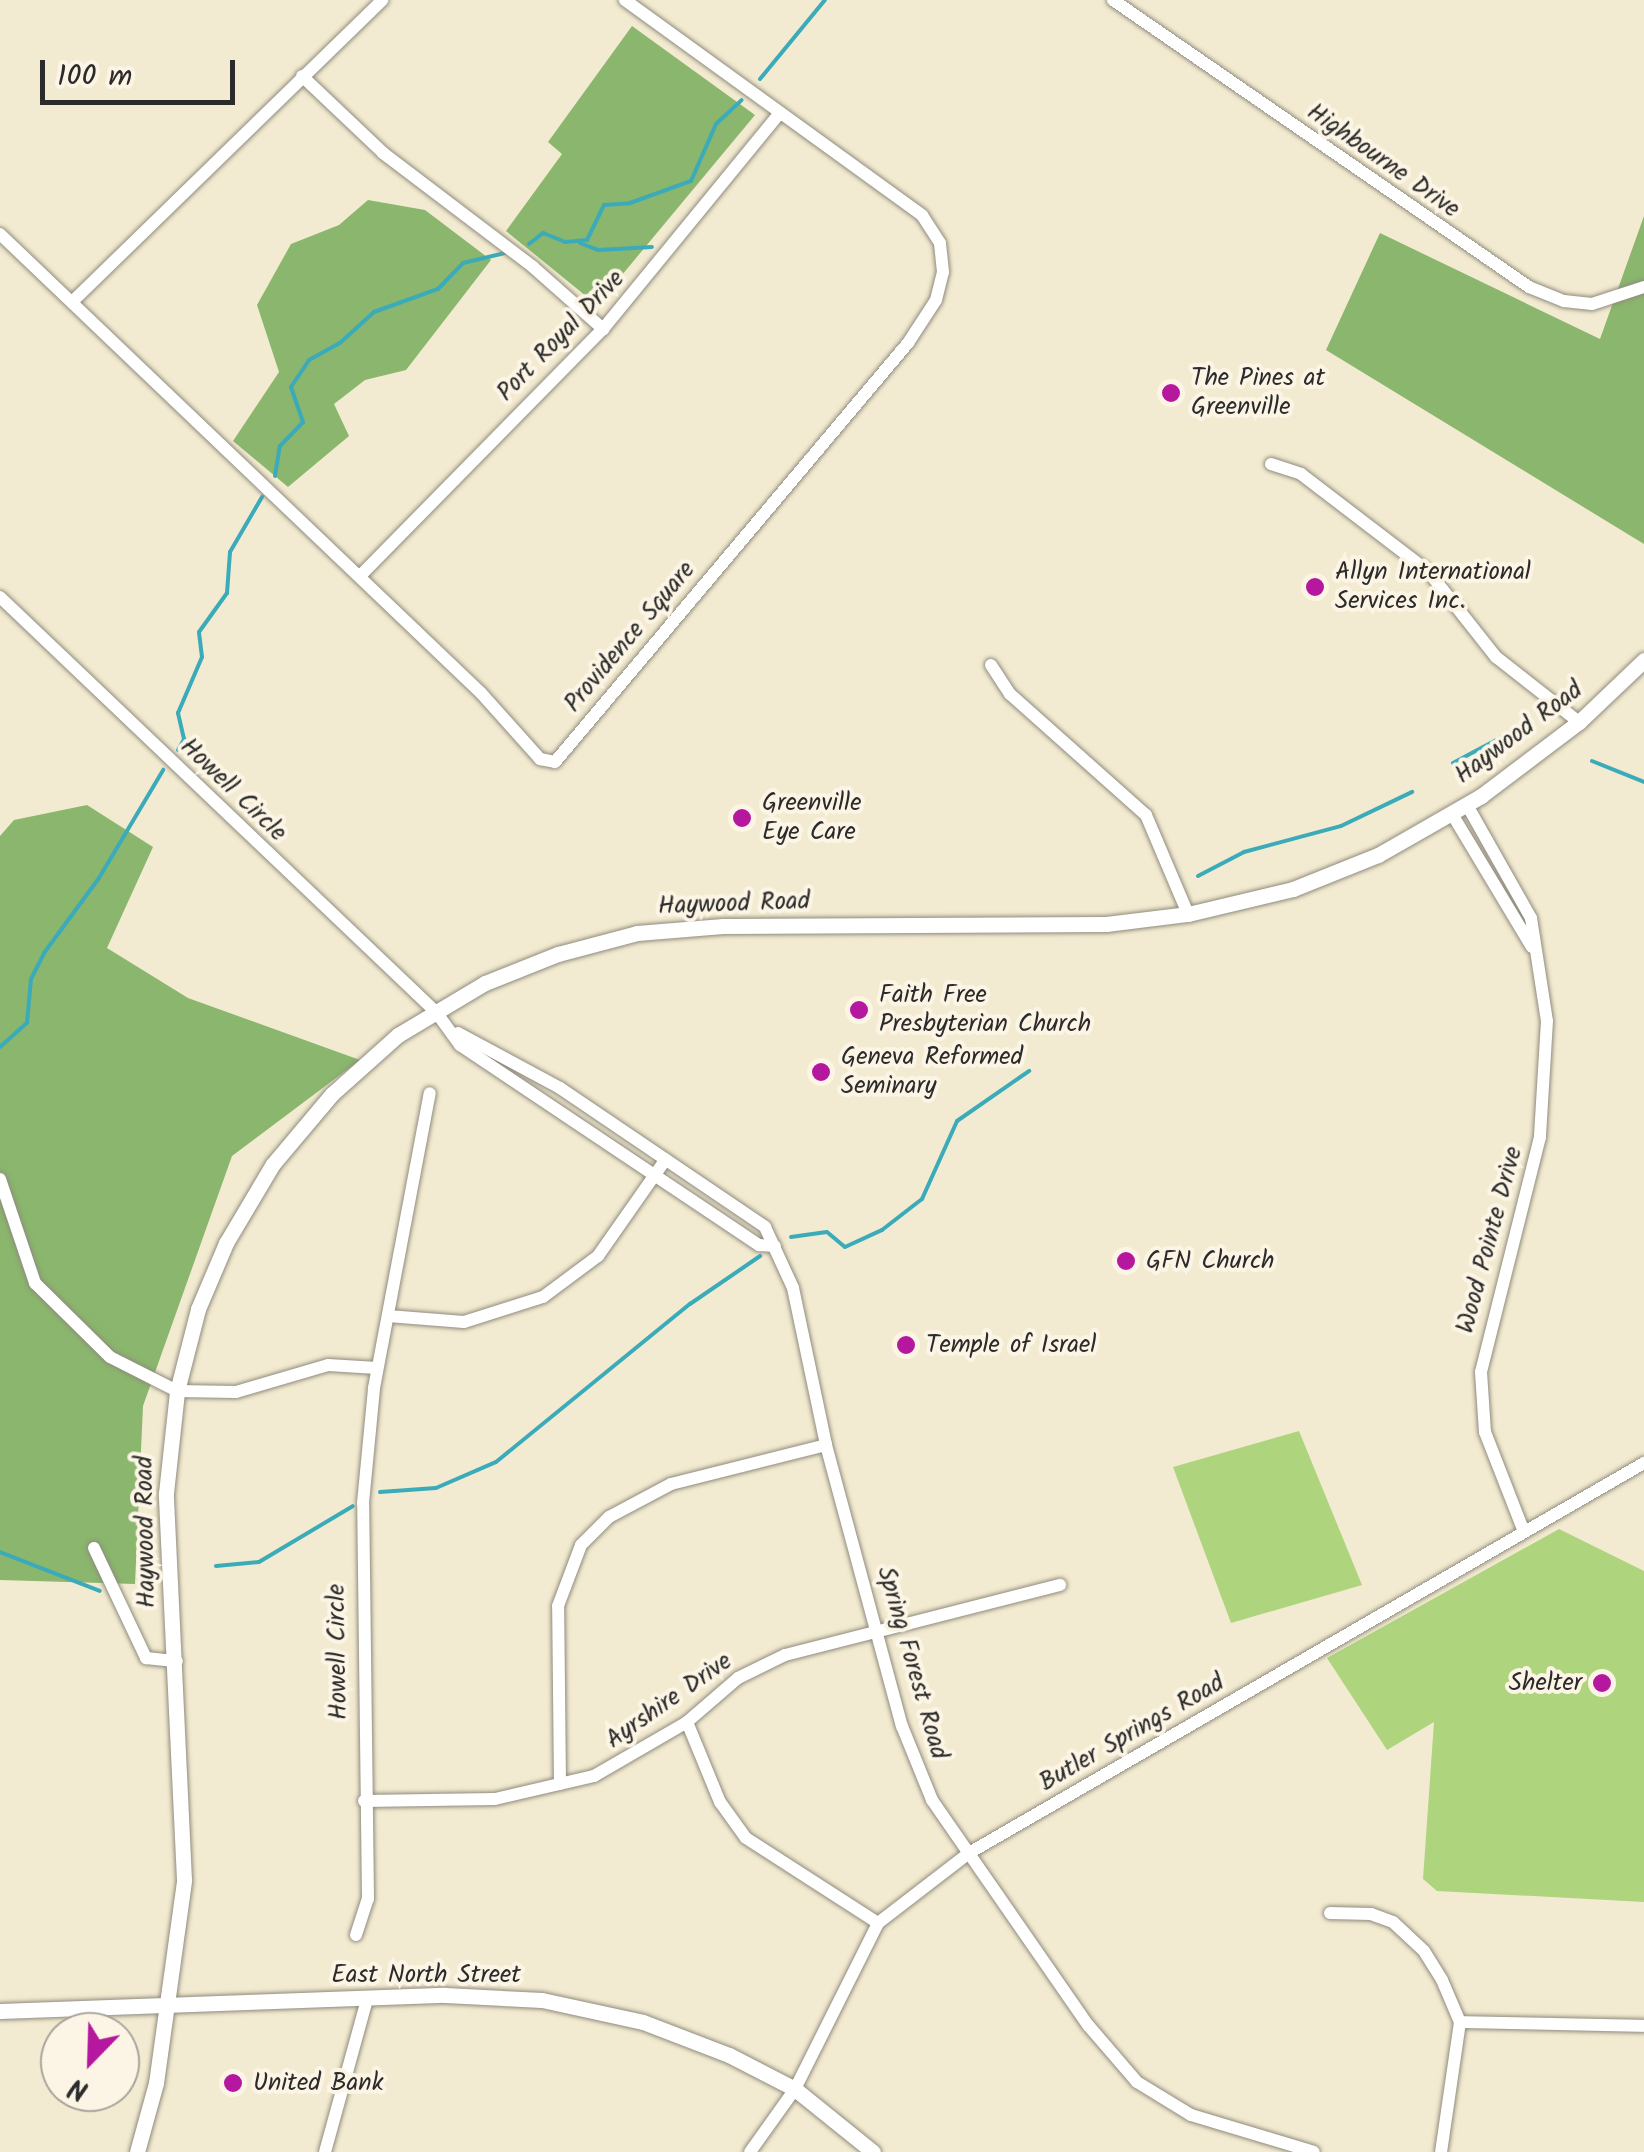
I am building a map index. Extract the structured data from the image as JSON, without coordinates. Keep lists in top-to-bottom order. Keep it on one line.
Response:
{"streets":{"main road":["Haywood Road","East North Street"],"street":["Highbourne Drive","Port Royal Drive","Providence Square","Howell Circle","Wood Pointe Drive","Spring Forest Road","Ayrshire Drive","Butler Springs Road"]},"crossings":[["Port Royal Drive","Providence Square"],["Haywood Road","Howell Circle"],["Haywood Road","Wood Pointe Drive"],["Haywood Road","Spring Forest Road"],["Haywood Road","East North Street"],["Howell Circle","Spring Forest Road"],["Howell Circle","Ayrshire Drive"],["Wood Pointe Drive","Butler Springs Road"],["Spring Forest Road","Ayrshire Drive"],["Spring Forest Road","Butler Springs Road"],["Butler Springs Road","East North Street"]],"places":["The Pines at Greenville","Allyn International Services Inc.","Greenville Eye Care","Faith Free Presbyterian Church","Geneva Reformed Seminary","GFN Church","Temple of Israel","Shelter","United Bank"],"scale_bar":"100 m","north":"bottom left"}
